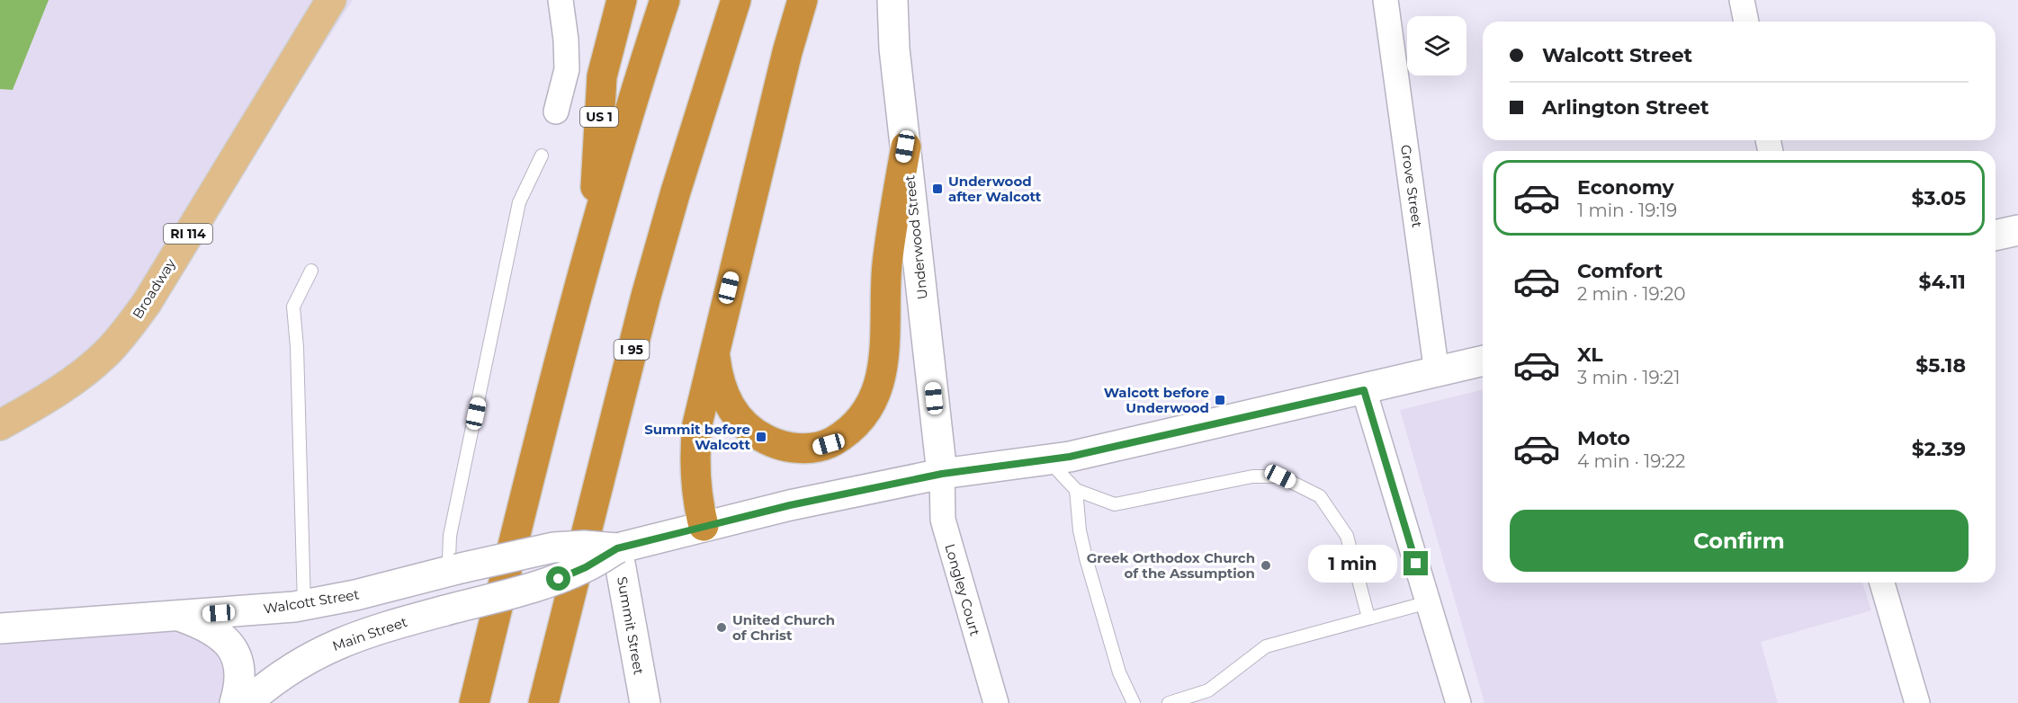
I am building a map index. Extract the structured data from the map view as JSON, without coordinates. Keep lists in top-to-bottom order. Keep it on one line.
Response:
{"streets":{"highway":["US 1","I 95"],"main road":["RI 114","Underwood Street","Broadway","Walcott Street","Summit Street","Main Street"],"street":["Grove Street","Longley Court"]},"crossings":[["Grove Street","Walcott Street"],["Underwood Street","Longley Court"],["Underwood Street","Walcott Street"],["Longley Court","Walcott Street"],["Walcott Street","Summit Street"],["Walcott Street","Main Street"]],"places":{"transit":["Underwood after Walcott","Walcott before Underwood","Summit before Walcott"],"other":["Greek Orthodox Church of the Assumption","United Church of Christ"]},"page":{"banner":["Walcott Street","Arlington Street"],"list":[{"name":"Economy","note":"1 min · 19:19","value":"$3.05"},{"name":"Comfort","note":"2 min · 19:20","value":"$4.11"},{"name":"XL","note":"3 min · 19:21","value":"$5.18"},{"name":"Moto","note":"4 min · 19:22","value":"$2.39"}],"buttons":"Confirm","bubble":"1 min"}}
